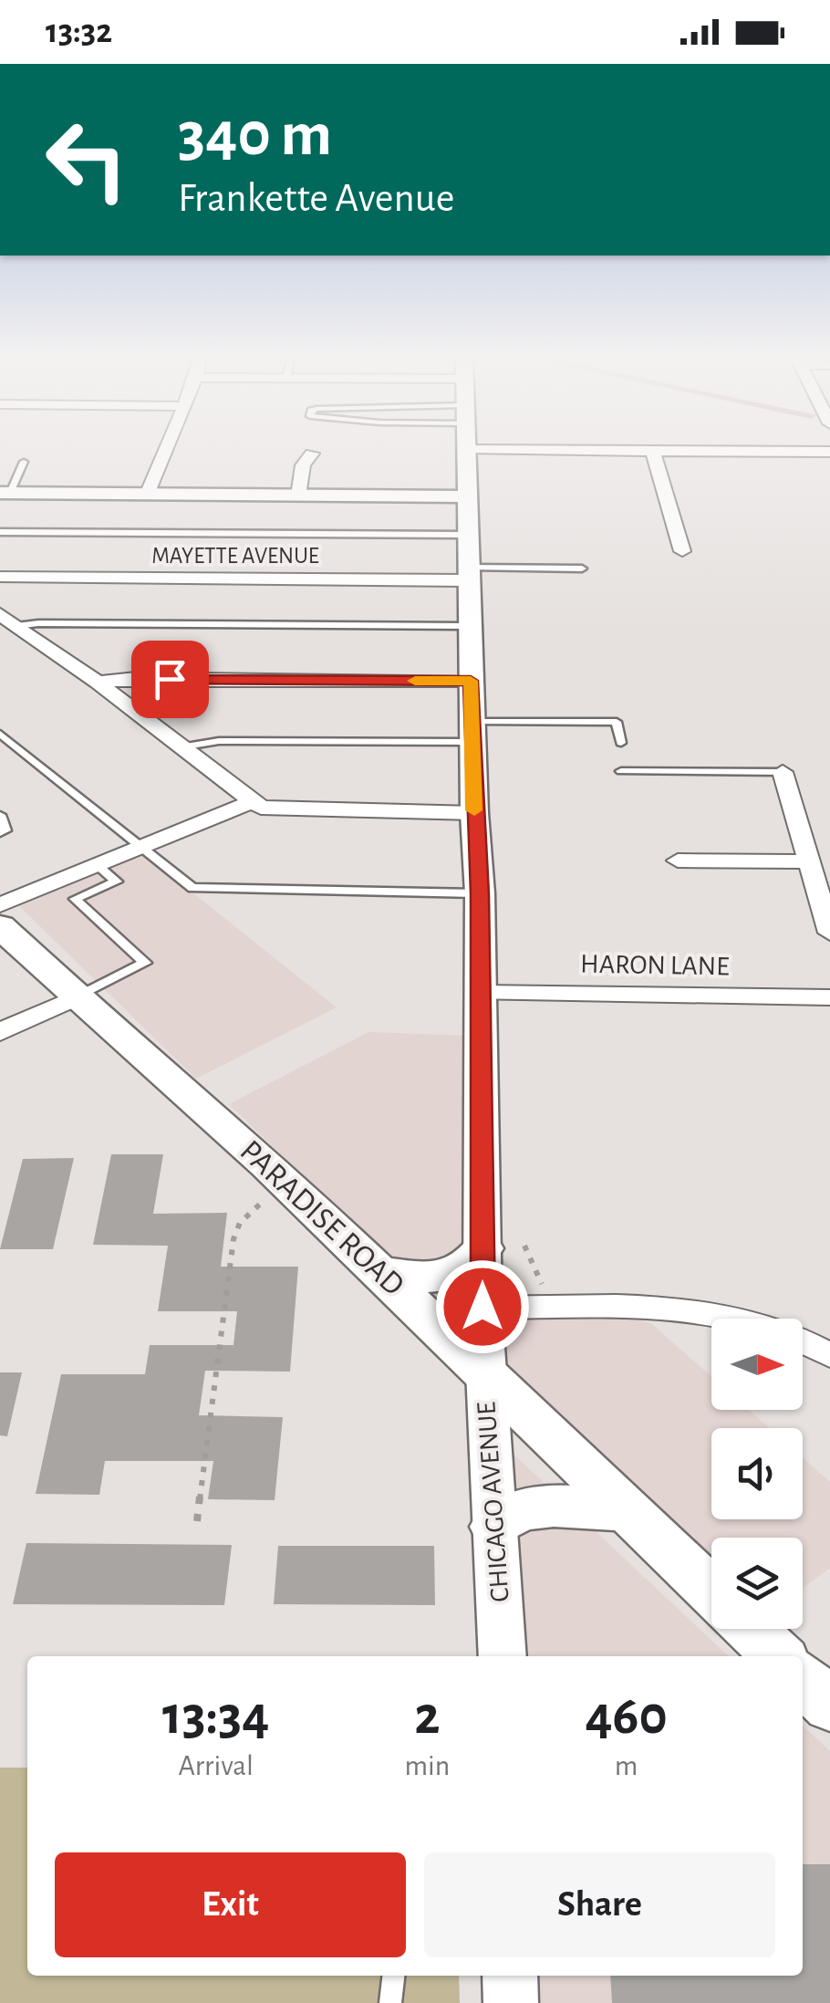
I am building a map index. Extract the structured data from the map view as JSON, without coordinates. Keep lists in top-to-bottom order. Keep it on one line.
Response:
{"streets":{"main road":["PARADISE ROAD"],"street":["MAYETTE AVENUE","HARON LANE","CHICAGO AVENUE"]},"crossings":[["MAYETTE AVENUE","CHICAGO AVENUE"],["HARON LANE","CHICAGO AVENUE"],["PARADISE ROAD","CHICAGO AVENUE"]],"north":"right","page":{"status":"13:32","turn":["340 m","Frankette Avenue"],"eta":["13:34","Arrival","2","min","460","m"],"buttons":["Exit","Share"]}}
